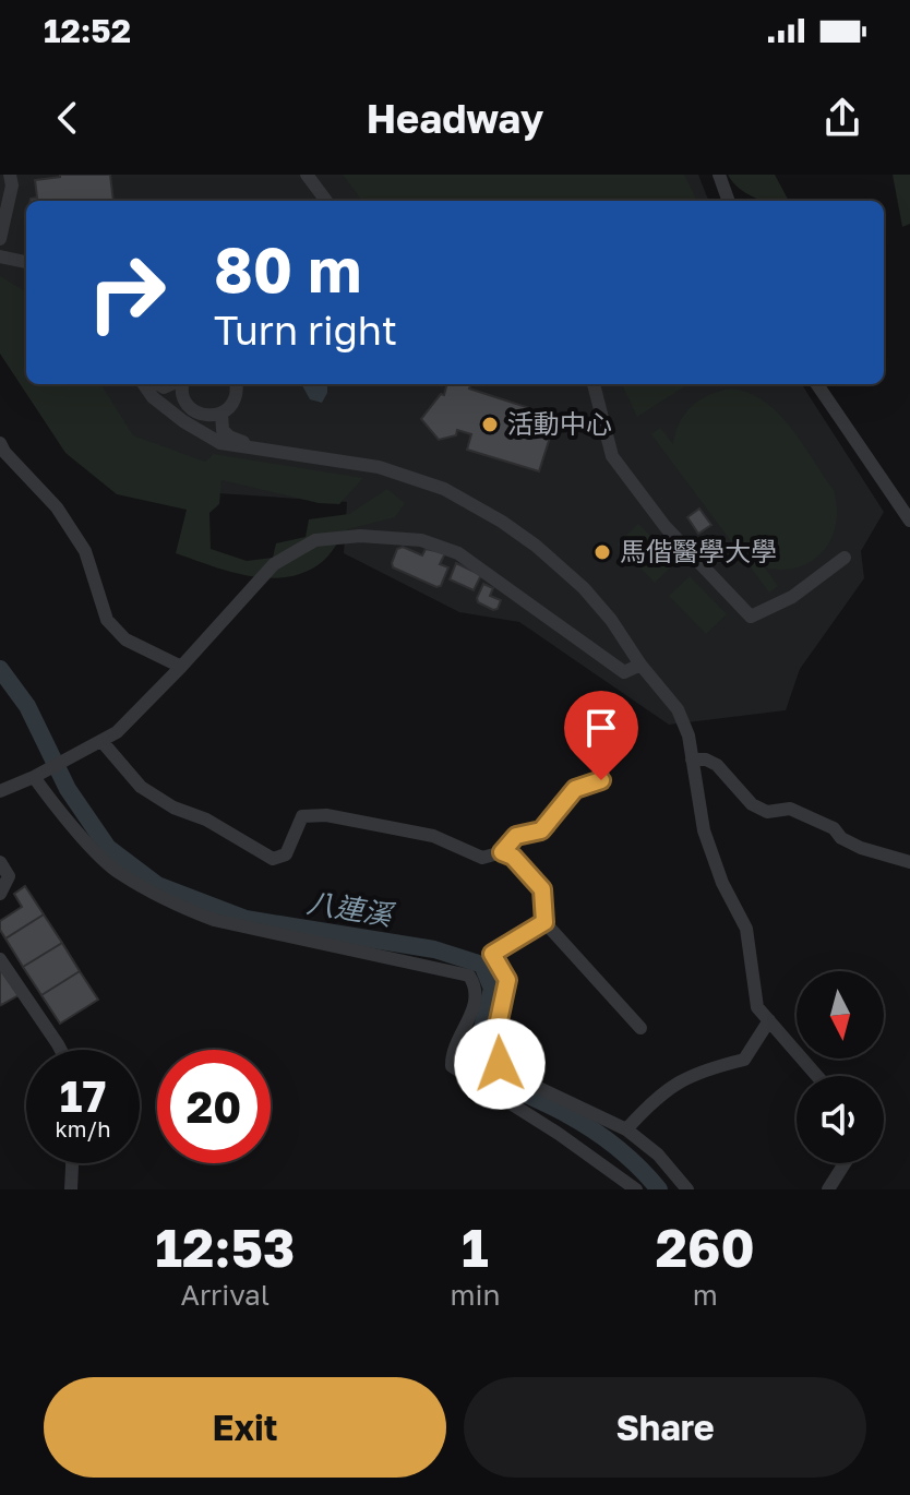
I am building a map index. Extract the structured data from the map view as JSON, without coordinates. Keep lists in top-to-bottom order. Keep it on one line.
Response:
{"water":["八連溪"],"places":["活動中心","馬偕醫學大學"],"north":"bottom","page":{"status":"12:52","header":"Headway","turn":["80 m","Turn right"],"speed":"17 km/h","limit":"20","eta":["12:53","Arrival","1","min","260","m"],"buttons":["Exit","Share"]}}
